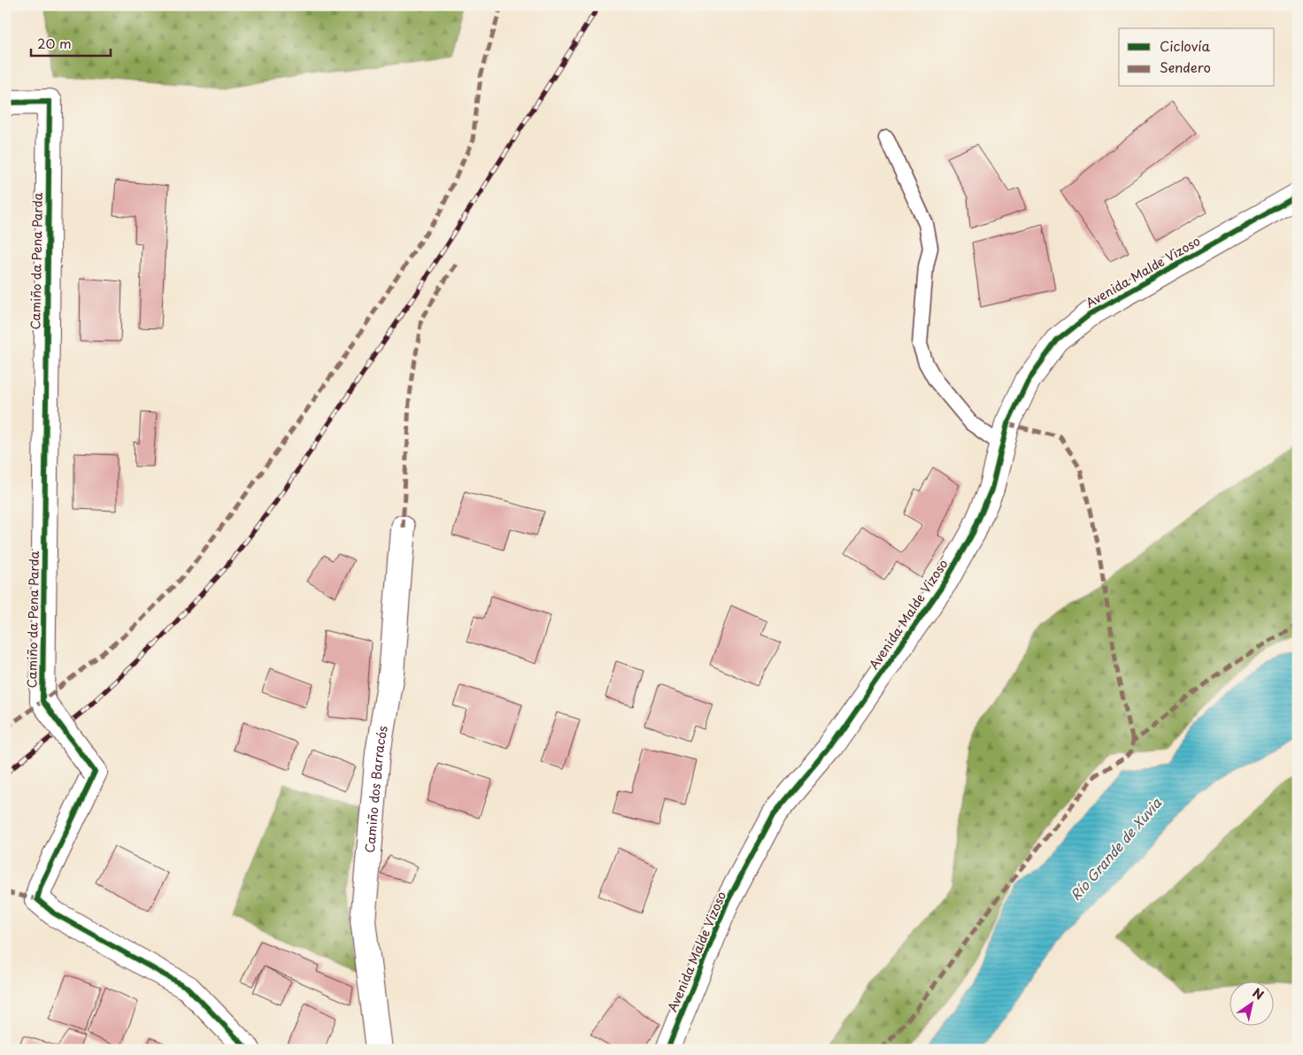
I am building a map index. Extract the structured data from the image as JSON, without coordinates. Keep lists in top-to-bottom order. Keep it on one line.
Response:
{"streets":{"street":["Camiño da Pena Parda","Avenida Malde Vizoso","Camiño dos Barracós"]},"water":["Río Grande de Xuvia"],"legend":["Ciclovía","Sendero"],"scale_bar":"20 m","north":"top right"}
